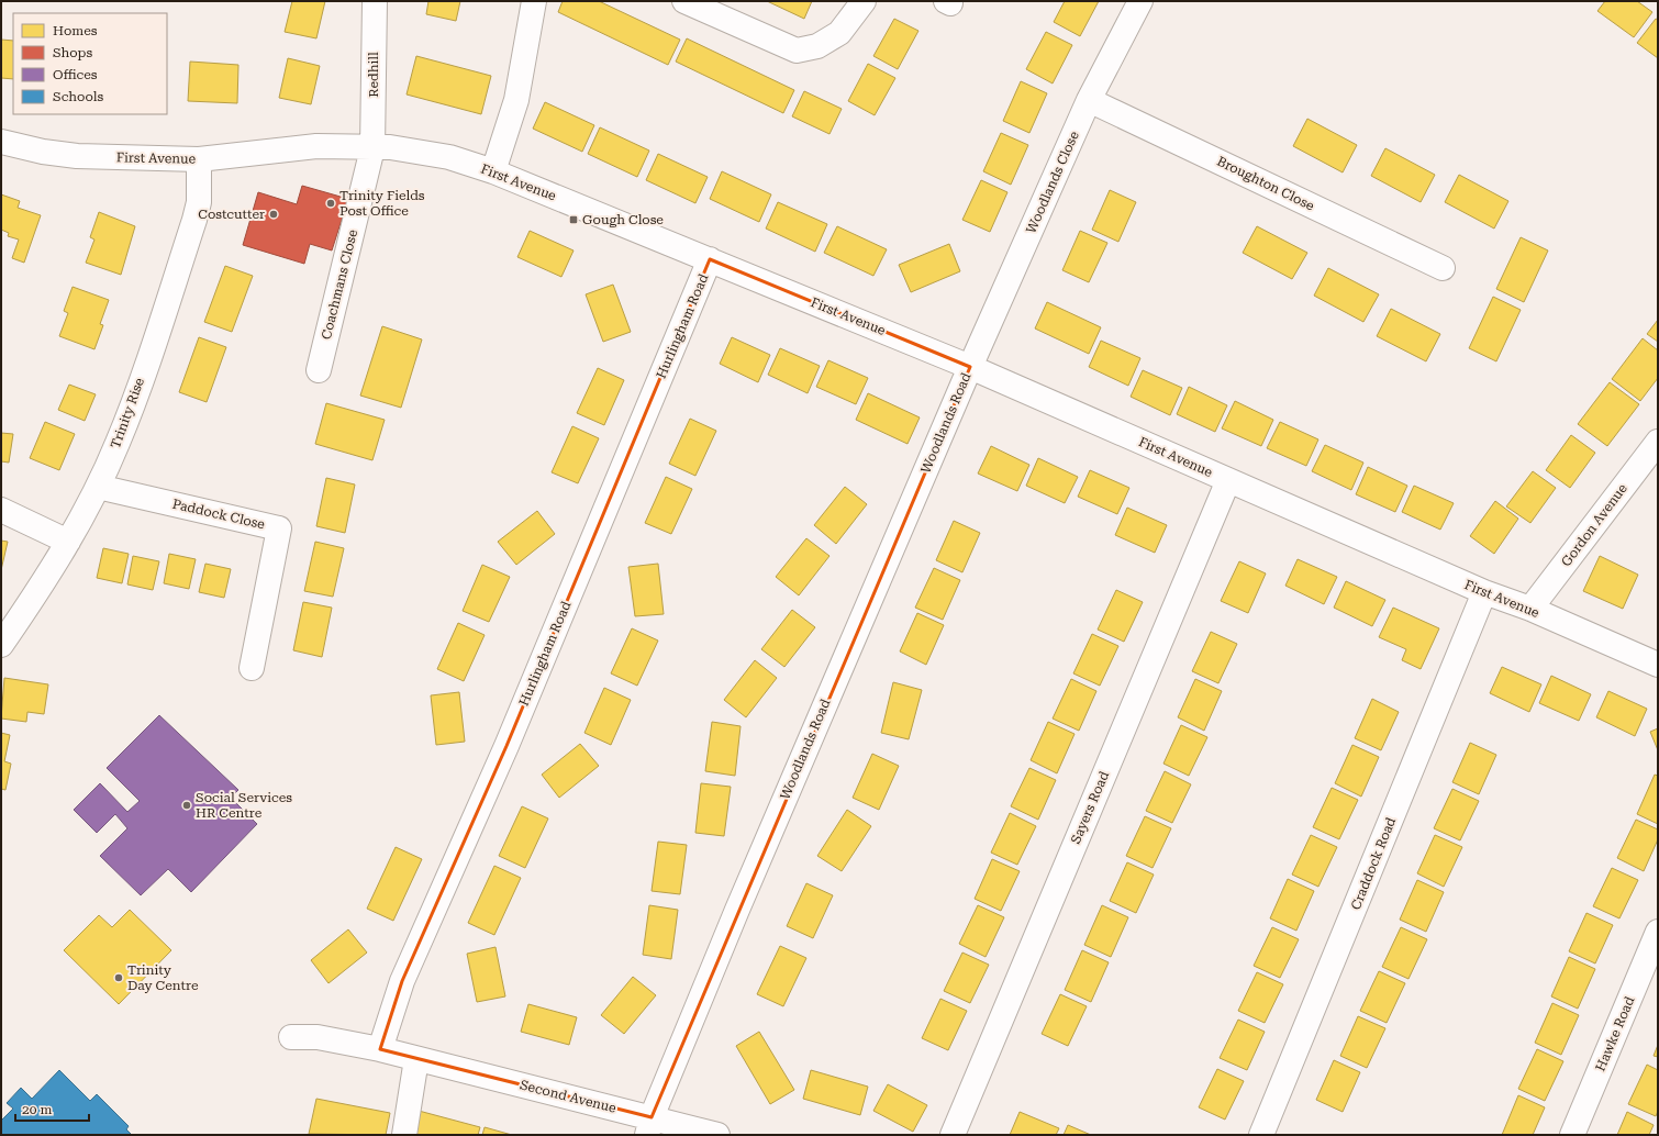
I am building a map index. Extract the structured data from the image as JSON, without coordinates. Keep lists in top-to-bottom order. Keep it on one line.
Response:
{"streets":{"street":["Redhill","First Avenue","Woodlands Close","Broughton Close","Coachmans Close","Hurlingham Road","Trinity Rise","Woodlands Road","Paddock Close","Gordon Avenue","Sayers Road","Craddock Road","Hawke Road","Second Avenue"]},"crossings":[["Redhill","First Avenue"],["Redhill","Coachmans Close"],["First Avenue","Woodlands Close"],["First Avenue","Coachmans Close"],["First Avenue","Hurlingham Road"],["First Avenue","Trinity Rise"],["First Avenue","Woodlands Road"],["First Avenue","Gordon Avenue"],["First Avenue","Sayers Road"],["First Avenue","Craddock Road"],["Woodlands Close","Broughton Close"],["Woodlands Close","Woodlands Road"],["Hurlingham Road","Second Avenue"],["Trinity Rise","Paddock Close"],["Woodlands Road","Second Avenue"]],"places":{"other":["Trinity Fields Post Office","Costcutter","Social Services HR Centre","Trinity Day Centre"],"transit":["Gough Close"]},"legend":["Homes","Shops","Offices","Schools"],"scale_bar":"20 m"}
